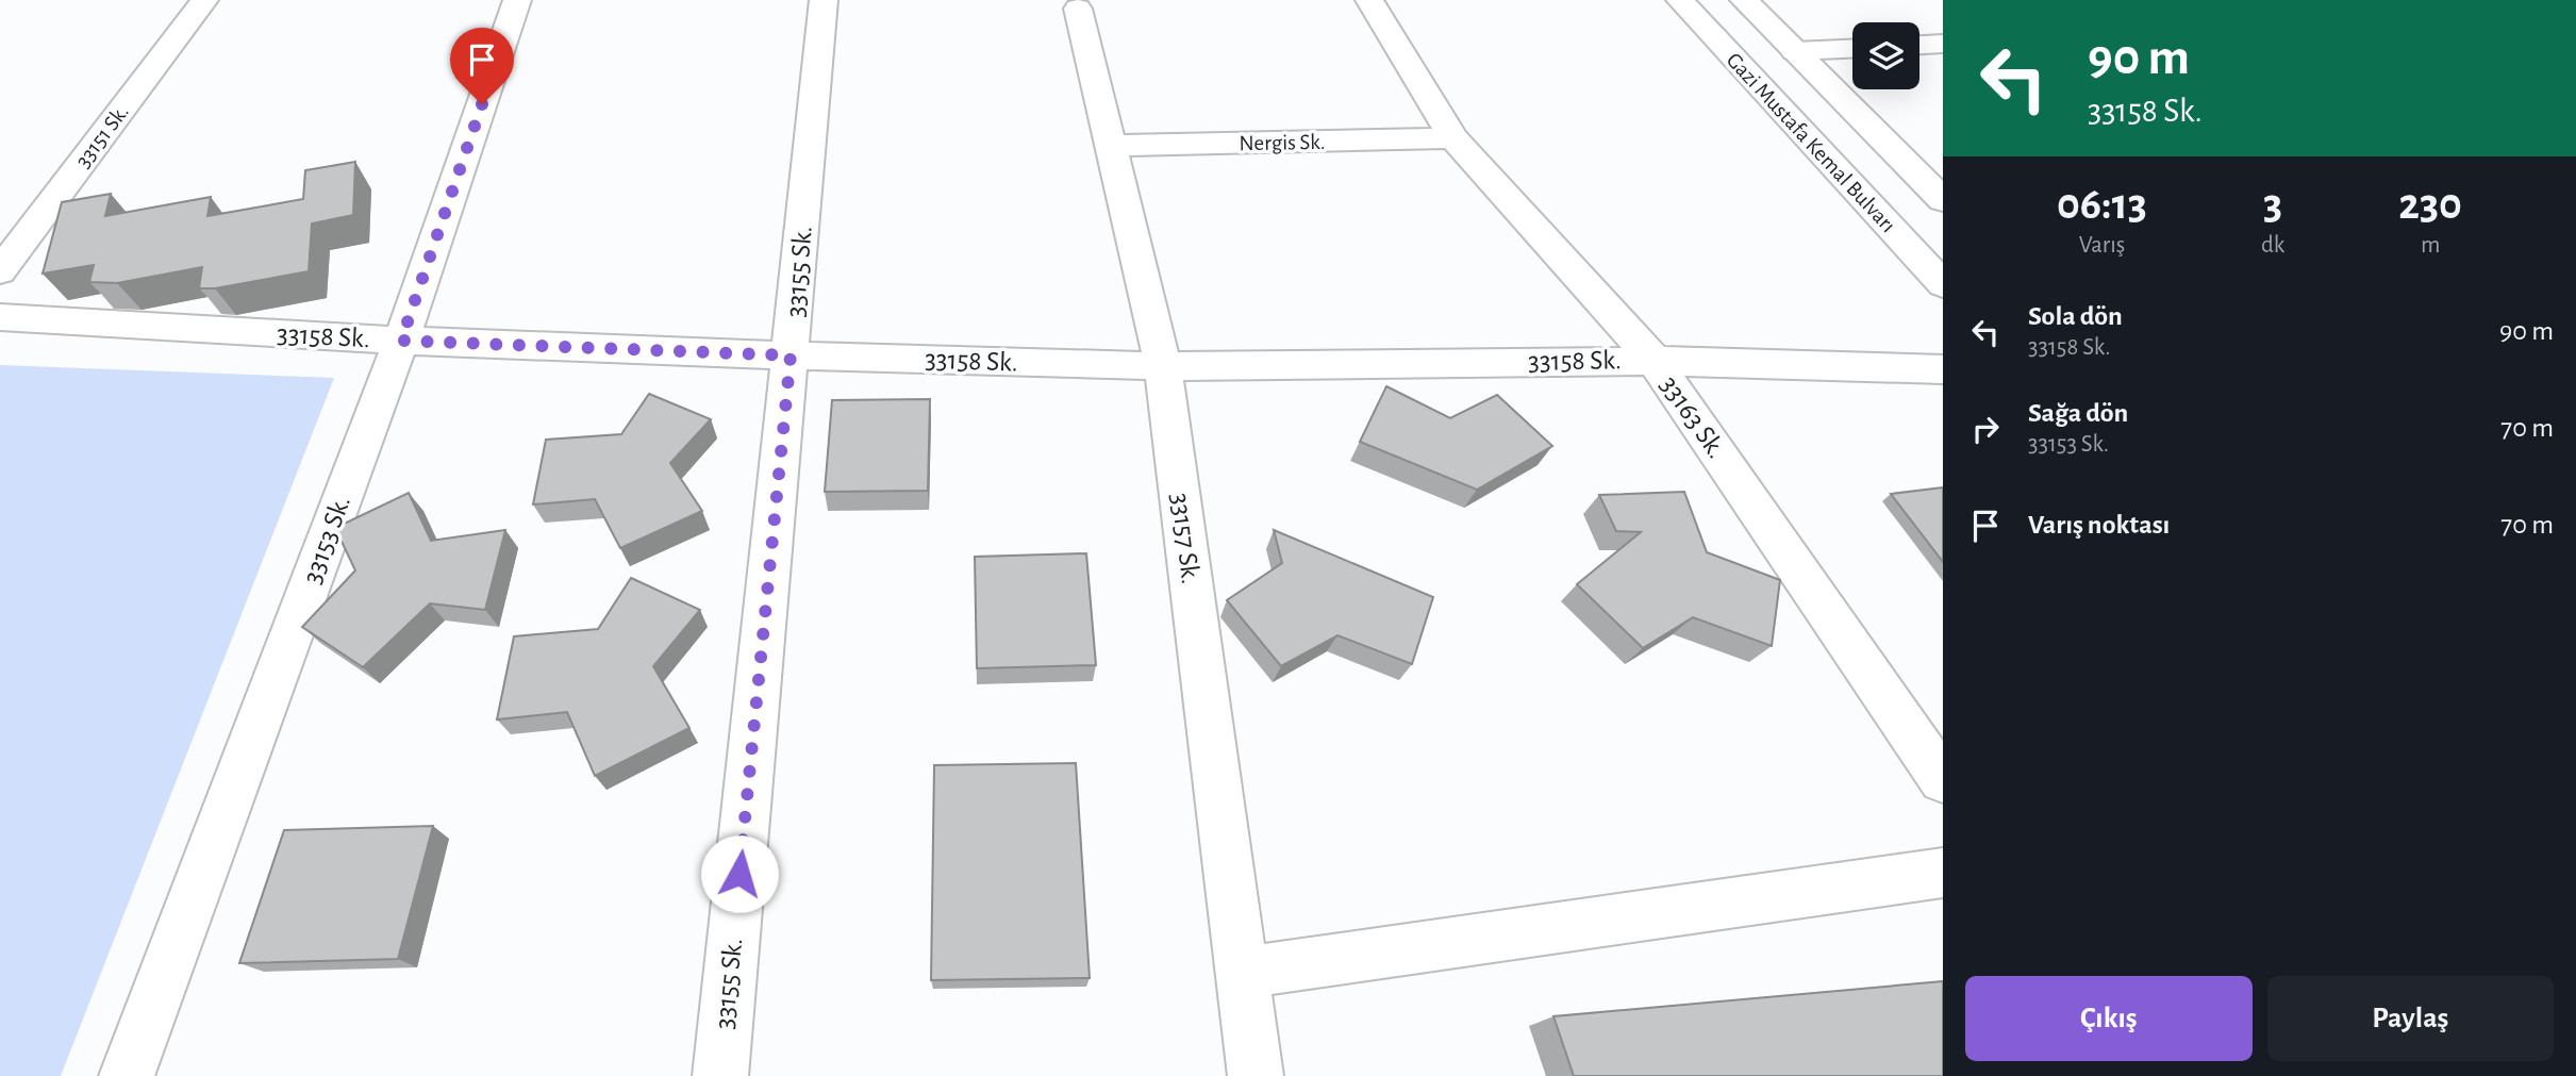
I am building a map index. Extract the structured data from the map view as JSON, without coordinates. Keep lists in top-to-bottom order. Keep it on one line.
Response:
{"streets":{"main road":["33151 Sk.","Nergis Sk.","Gazi Mustafa Kemal Bulvarı","33155 Sk.","33158 Sk.","33163 Sk.","33157 Sk.","33153 Sk."]},"crossings":[["Nergis Sk.","33163 Sk."],["Nergis Sk.","33157 Sk."],["33155 Sk.","33158 Sk."],["33158 Sk.","33163 Sk."],["33158 Sk.","33157 Sk."],["33158 Sk.","33153 Sk."]],"page":{"turn":["90 m","33158 Sk."],"eta":["06:13","Varış","3","dk","230","m"],"list":[{"name":"Sola dön","note":"33158 Sk.","value":"90 m"},{"name":"Sağa dön","note":"33153 Sk.","value":"70 m"},{"name":"Varış noktası","value":"70 m"}],"buttons":["Çıkış","Paylaş"]}}
